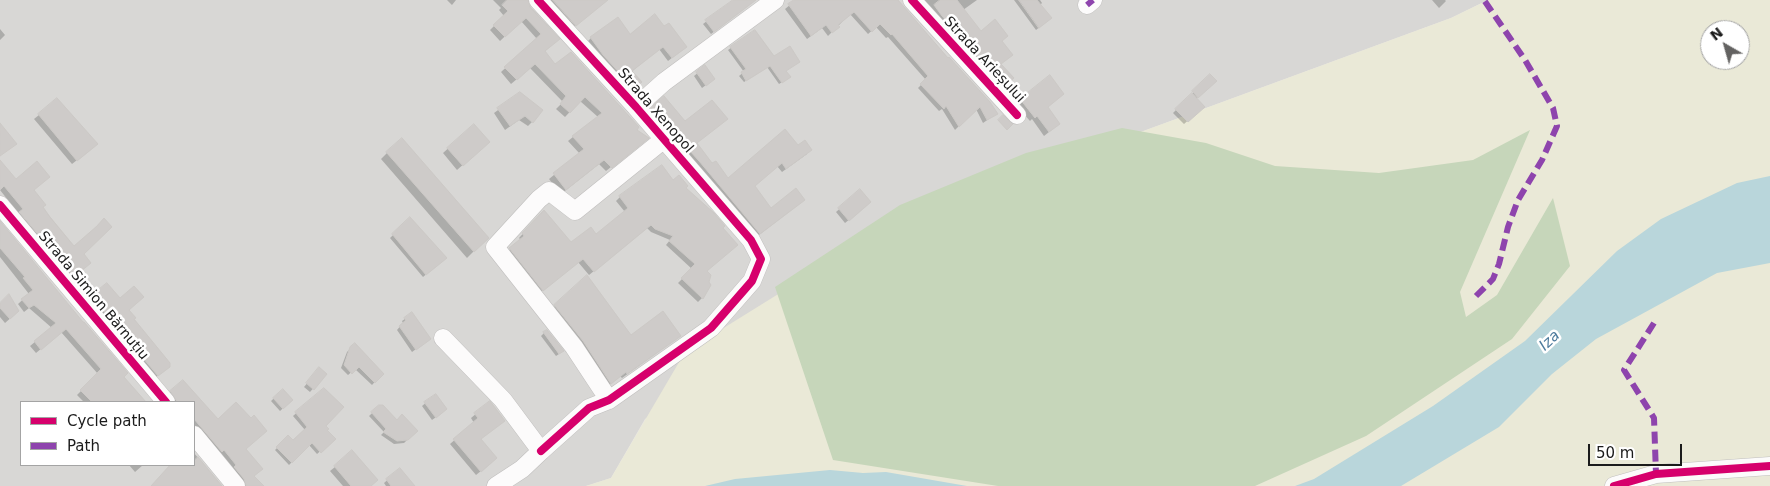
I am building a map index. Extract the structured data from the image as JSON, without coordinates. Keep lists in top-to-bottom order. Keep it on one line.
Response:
{"streets":{"street":["Strada Arieșului","Strada Xenopol","Strada Simion Bărnuțiu"]},"water":["Iza"],"legend":["Cycle path","Path"],"scale_bar":"50 m","north":"top left"}
